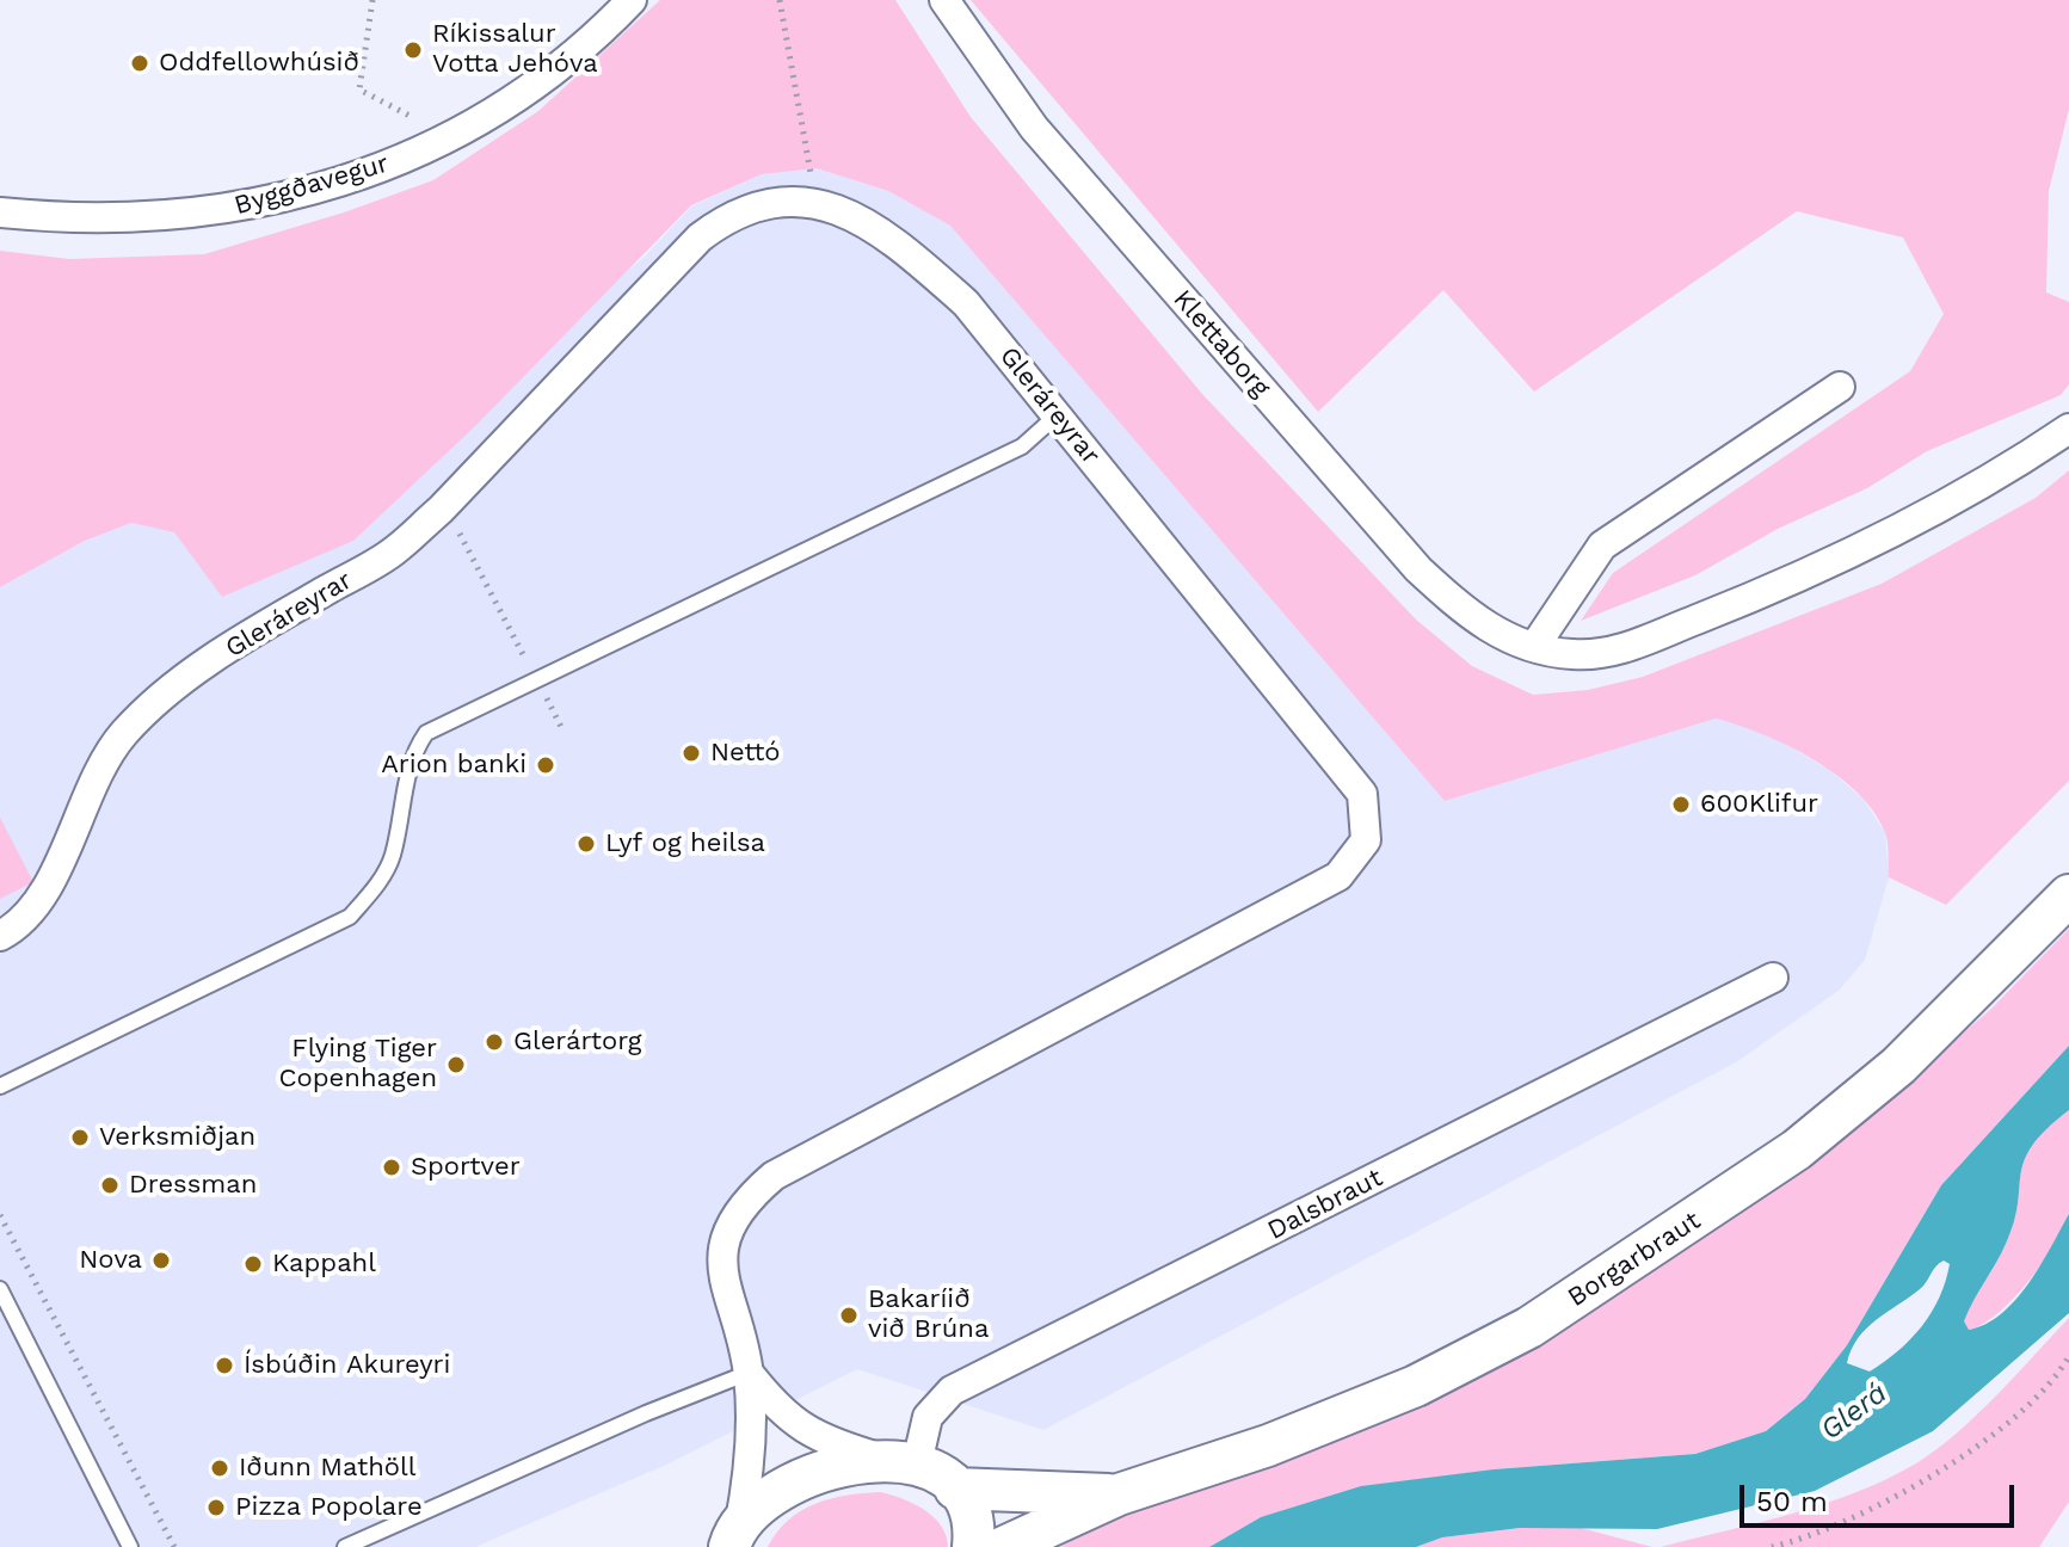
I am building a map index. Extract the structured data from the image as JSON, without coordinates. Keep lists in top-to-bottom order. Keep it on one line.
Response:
{"streets":{"street":["Byggðavegur","Klettaborg","Gleráreyrar","Dalsbraut","Borgarbraut"]},"crossings":[["Gleráreyrar","Dalsbraut"]],"water":["Glerá"],"places":["Ríkissalur Votta Jehóva","Oddfellowhúsið","Nettó","Arion banki","600Klifur","Lyf og heilsa","Glerártorg","Flying Tiger Copenhagen","Verksmiðjan","Sportver","Dressman","Nova","Kappahl","Bakaríið við Brúna","Ísbúðin Akureyri","Iðunn Mathöll","Pizza Popolare"],"scale_bar":"50 m"}
